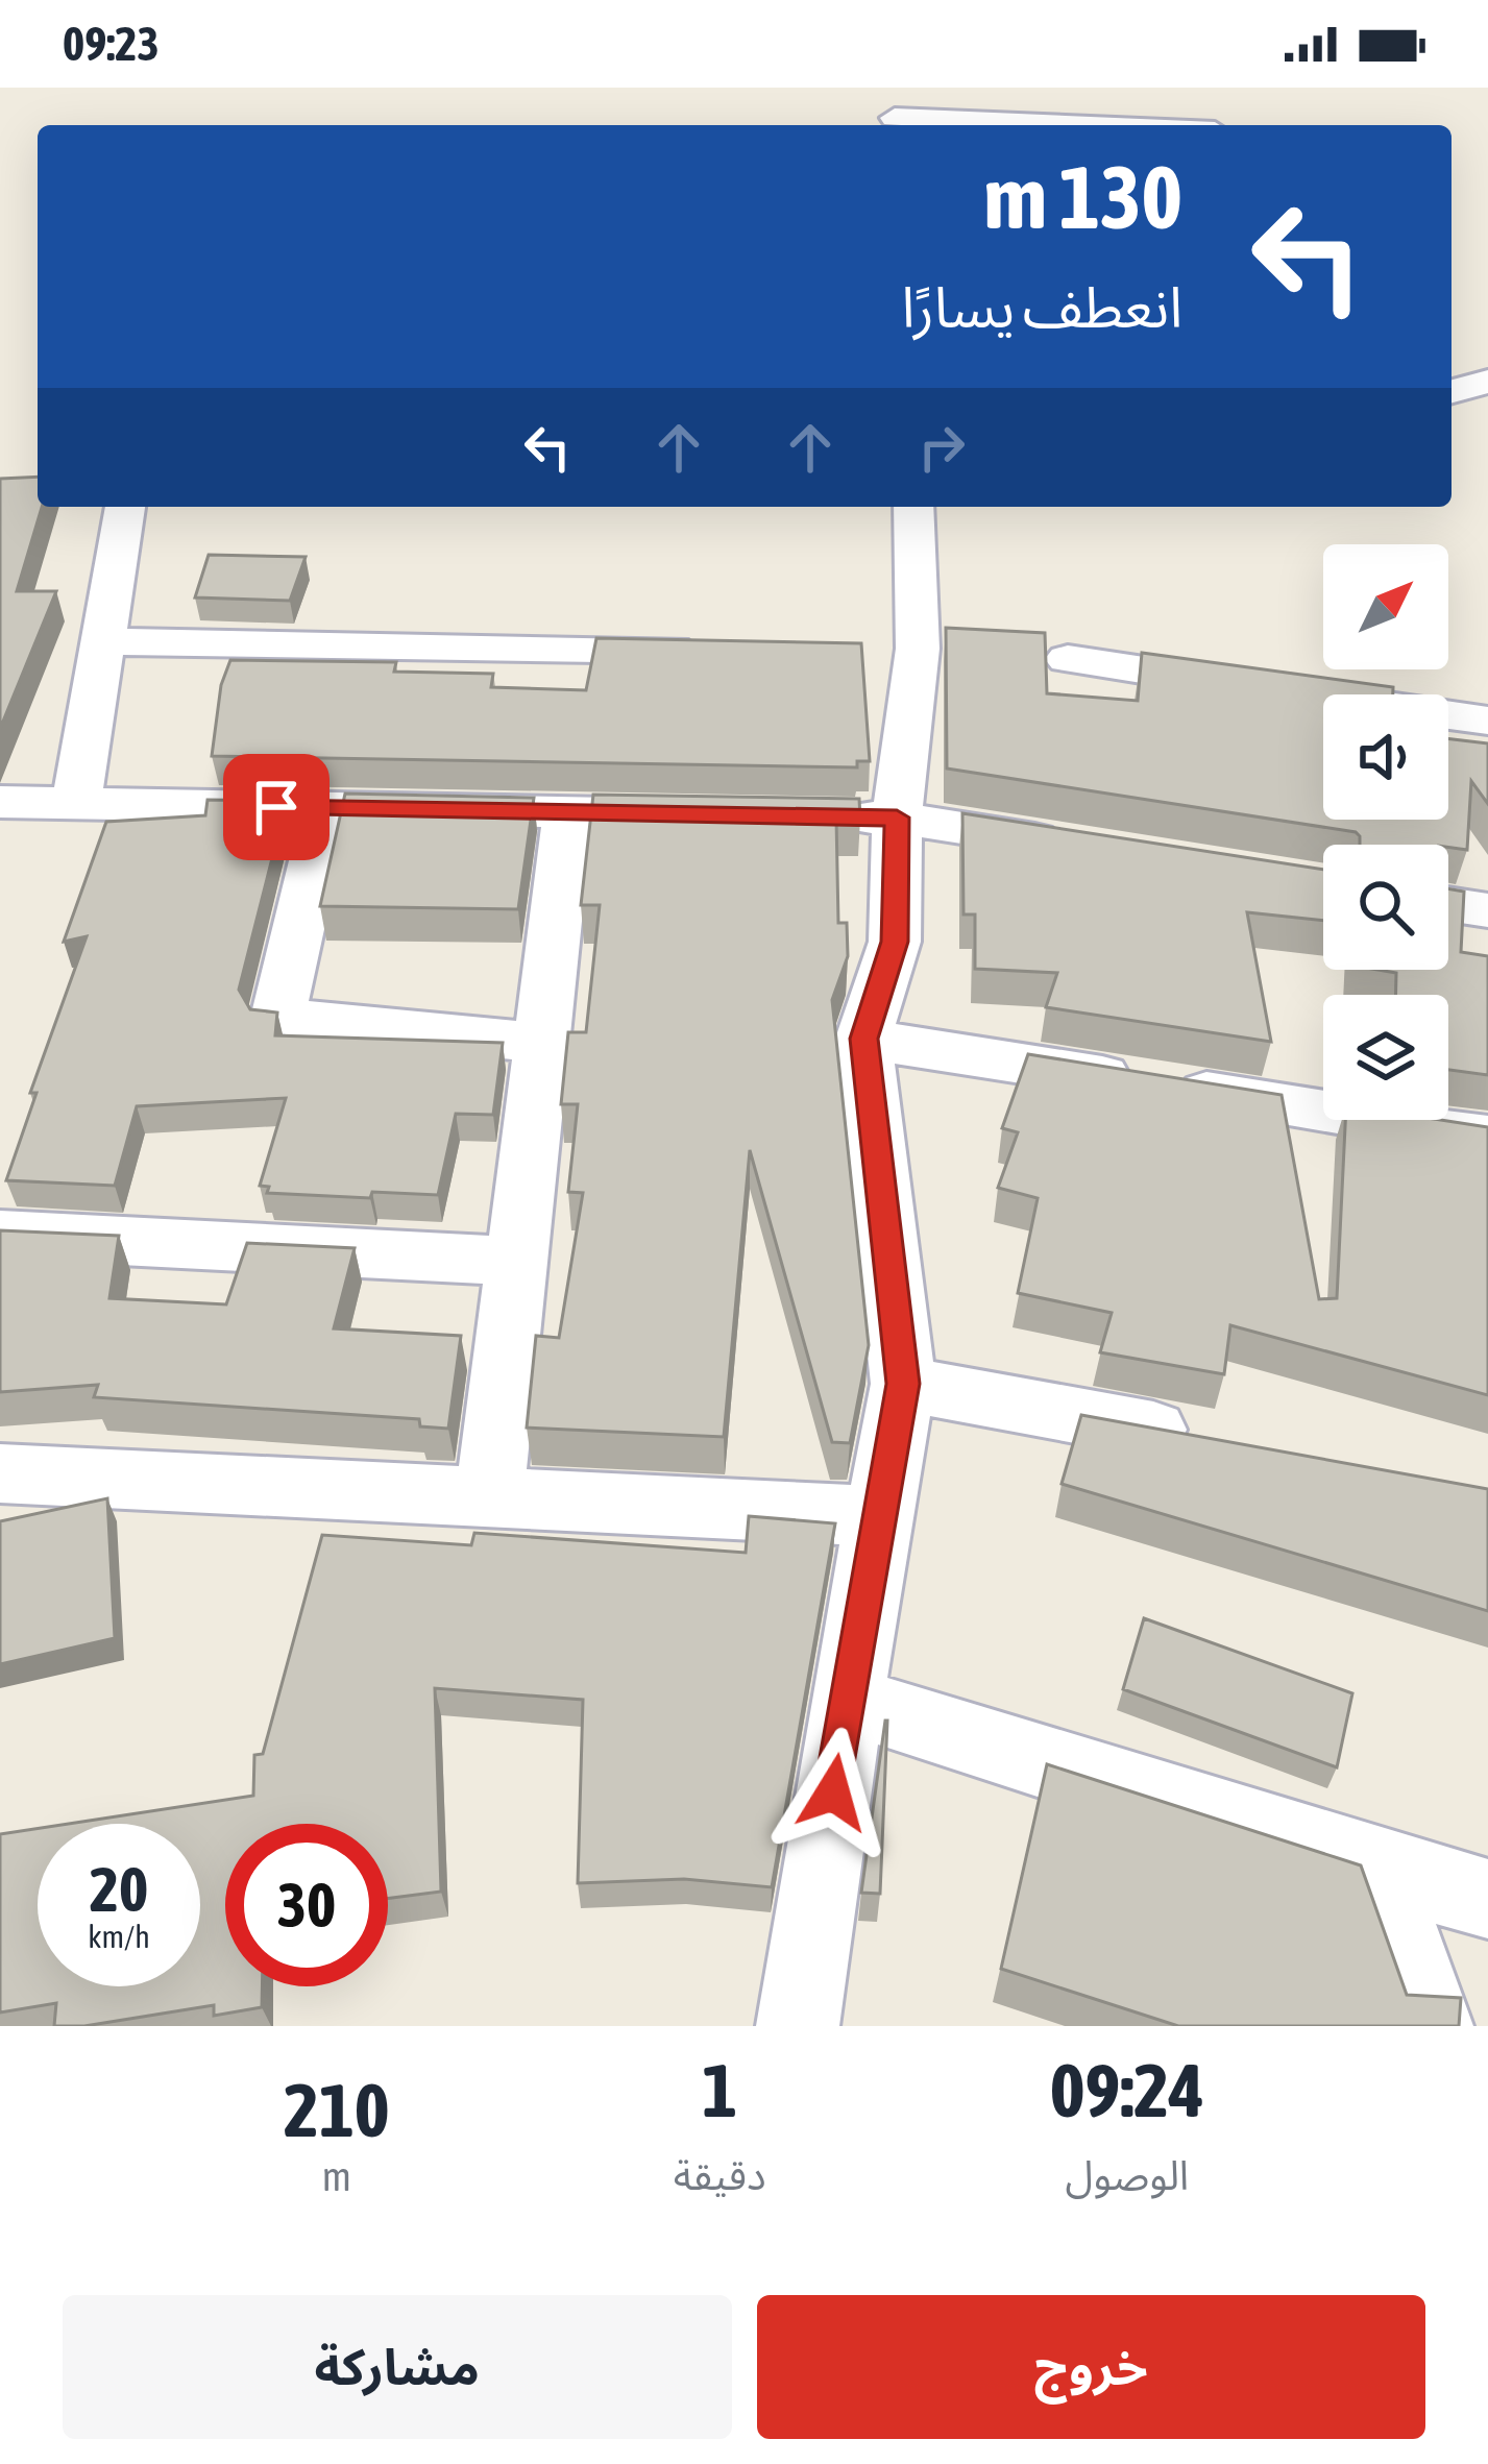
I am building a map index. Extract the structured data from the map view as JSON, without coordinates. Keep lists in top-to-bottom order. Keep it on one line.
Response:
{"north":"top right","page":{"status":"09:23","turn":["130 m","انعطف يسارًا"],"speed":"20 km/h","limit":"30","eta":["09:24","الوصول","1","دقيقة","210","m"],"buttons":["خروج","مشاركة"]}}
